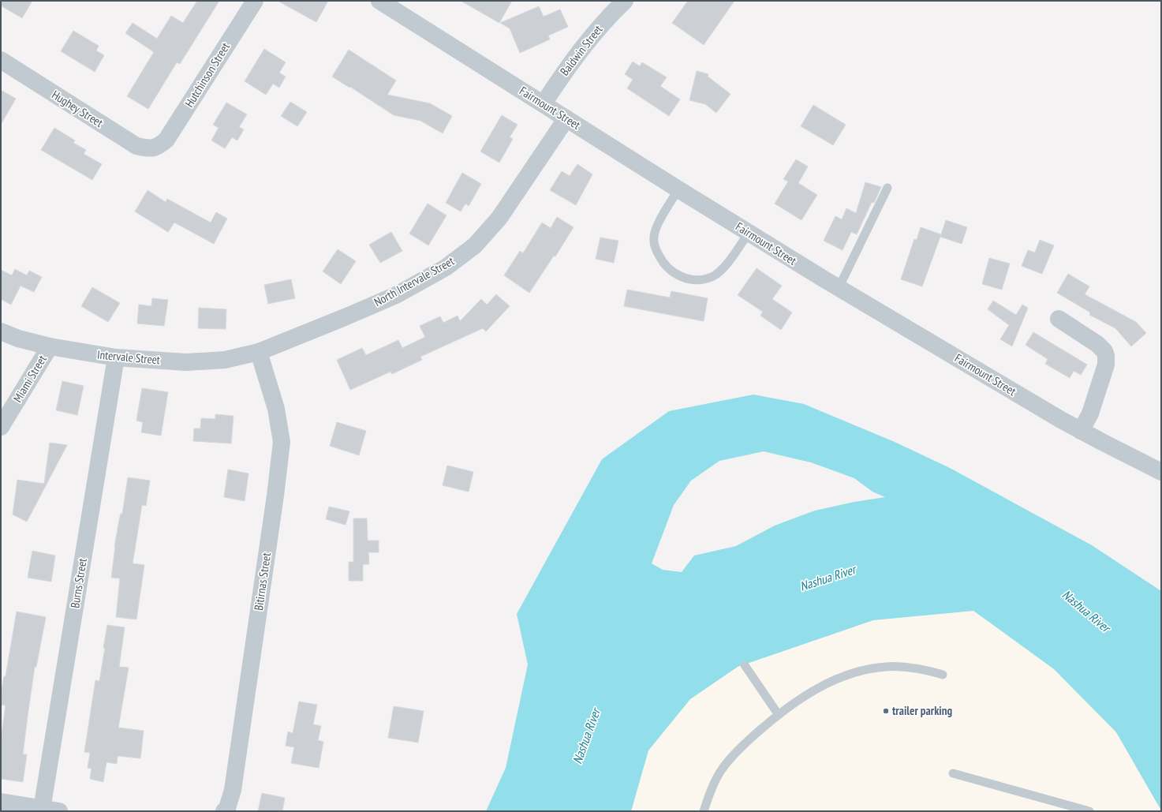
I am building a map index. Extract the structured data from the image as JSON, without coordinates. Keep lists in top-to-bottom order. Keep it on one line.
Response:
{"streets":{"street":["Baldwin Street","Hutchinson Street","Fairmount Street","Hughey Street","North Intervale Street","Intervale Street","Miami Street","Bitirnas Street","Burns Street"]},"crossings":[["Baldwin Street","Fairmount Street"],["Hutchinson Street","Hughey Street"],["Fairmount Street","North Intervale Street"],["North Intervale Street","Intervale Street"],["North Intervale Street","Bitirnas Street"],["Intervale Street","Miami Street"],["Intervale Street","Bitirnas Street"],["Intervale Street","Burns Street"]],"water":["Nashua River"],"places":["trailer parking"]}
